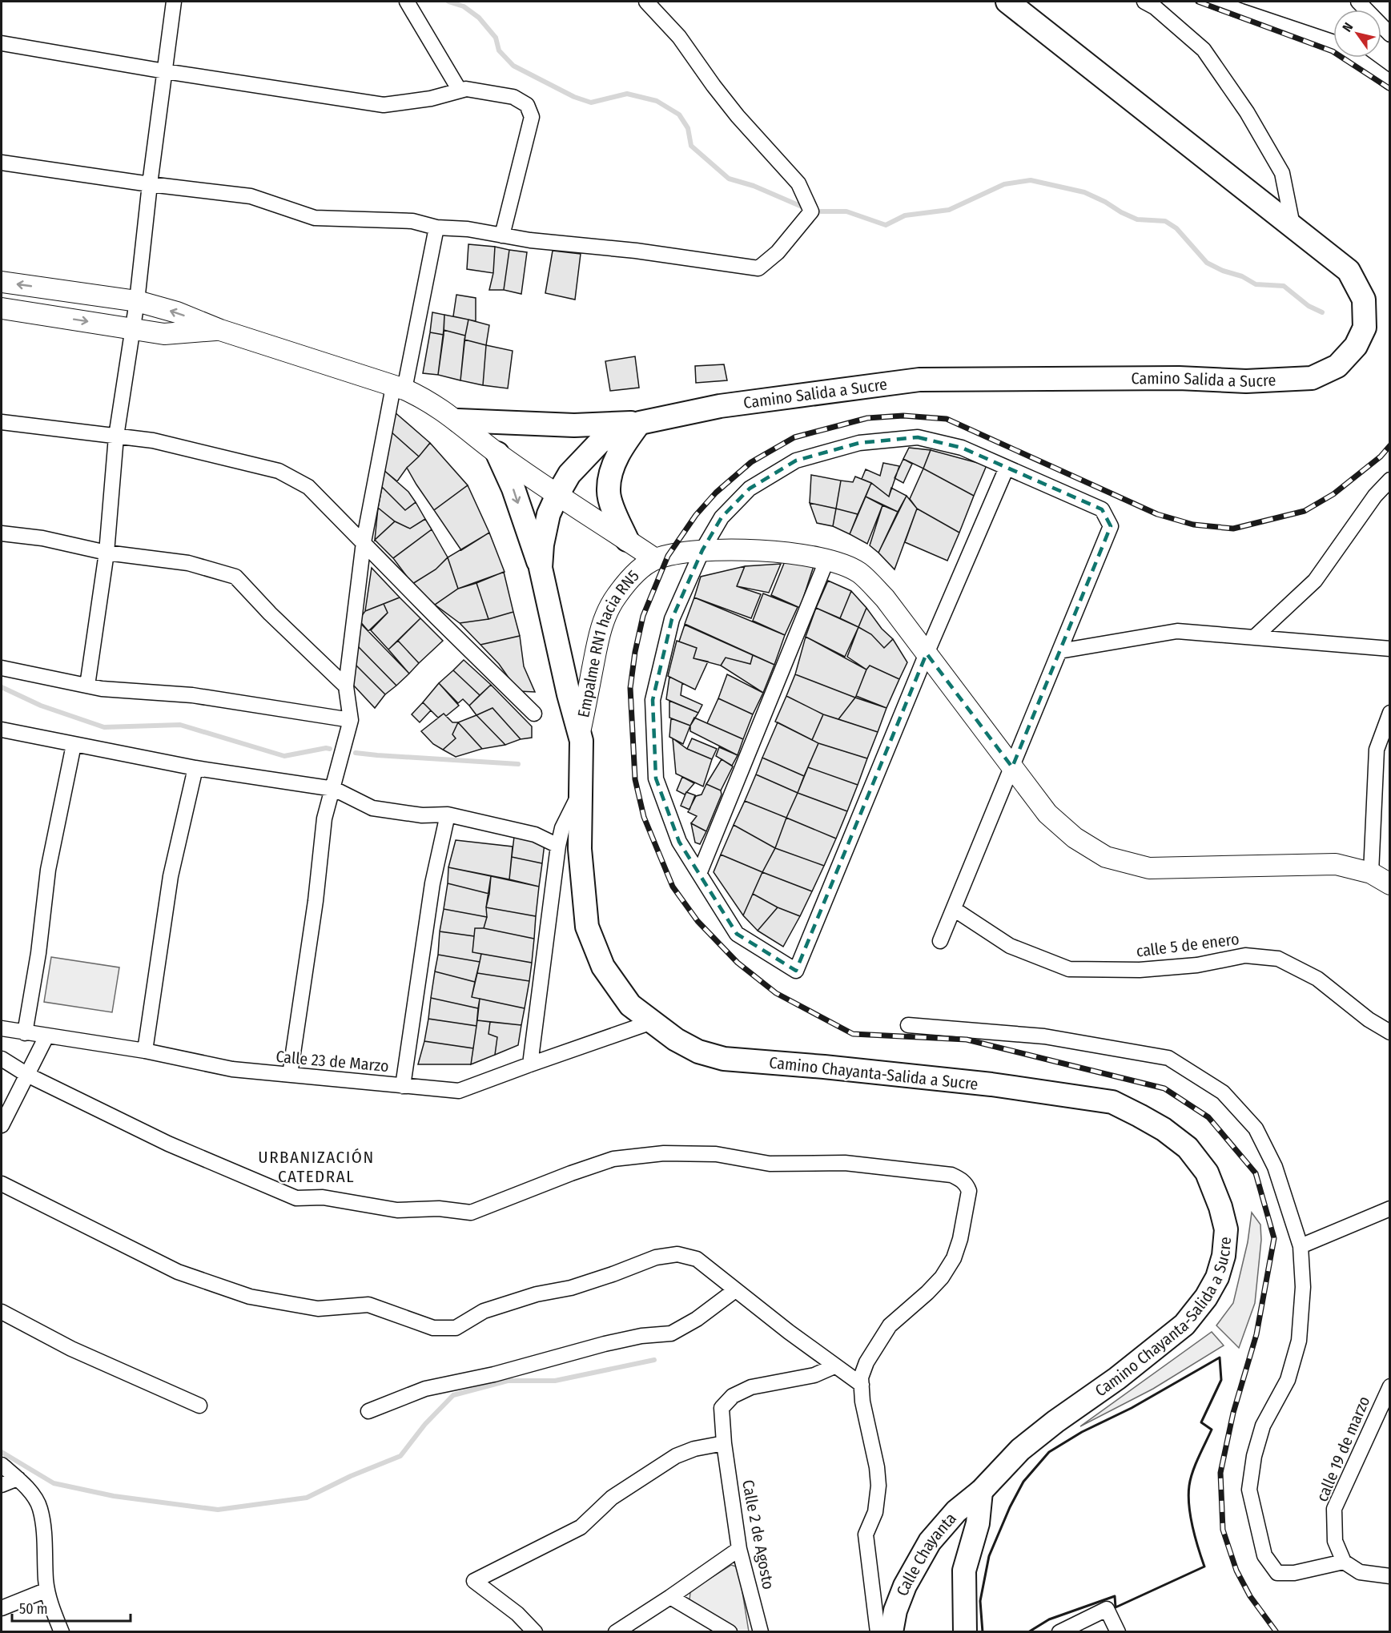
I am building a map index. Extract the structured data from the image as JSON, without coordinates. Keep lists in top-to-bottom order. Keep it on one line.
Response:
{"streets":{"main road":["Camino Salida a Sucre","Empalme RN1 hacia RN5","Camino Chayanta-Salida a Sucre","Calle Chayanta"],"street":["calle 5 de enero","Calle 23 de Marzo","calle 19 de marzo","Calle 2 de Agosto"]},"crossings":[["Camino Salida a Sucre","Camino Chayanta-Salida a Sucre"],["Empalme RN1 hacia RN5","Camino Chayanta-Salida a Sucre"],["Calle 23 de Marzo","Camino Chayanta-Salida a Sucre"],["Camino Chayanta-Salida a Sucre","Calle Chayanta"]],"districts":["URBANIZACIÓN CATEDRAL"],"scale_bar":"50 m","north":"top left"}
